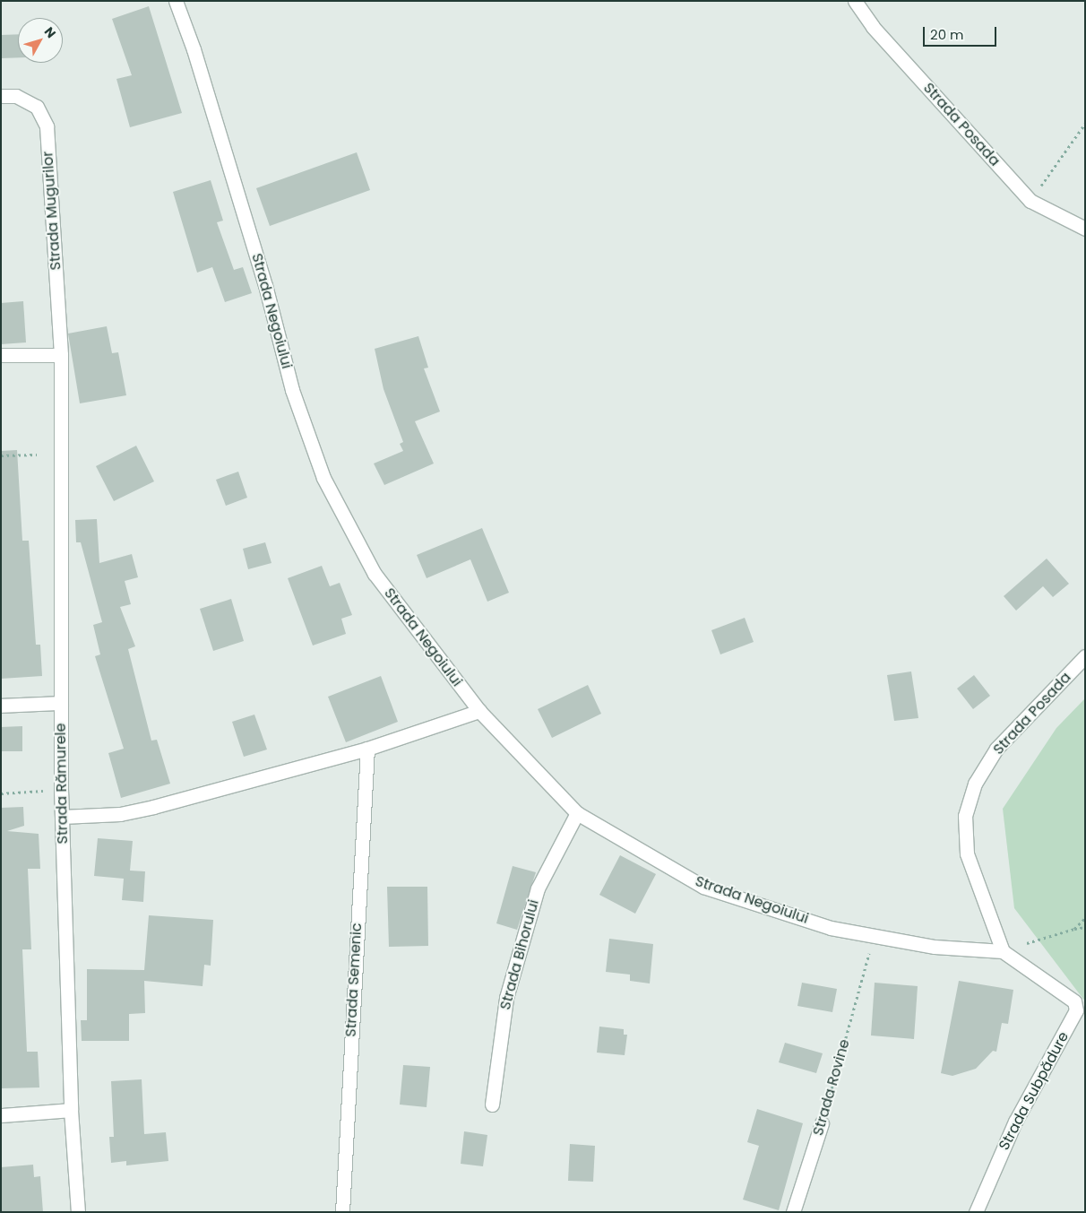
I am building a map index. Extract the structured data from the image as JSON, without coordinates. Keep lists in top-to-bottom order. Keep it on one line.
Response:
{"streets":{"street":["Strada Posada","Strada Mugurilor","Strada Negoiului","Strada Rămurele","Strada Bihorului","Strada Semenic","Strada Rovine","Strada Subpădure"]},"crossings":[["Strada Posada","Strada Negoiului"],["Strada Posada","Strada Subpădure"],["Strada Mugurilor","Strada Rămurele"],["Strada Negoiului","Strada Bihorului"],["Strada Negoiului","Strada Subpădure"]],"scale_bar":"20 m","north":"top right"}
